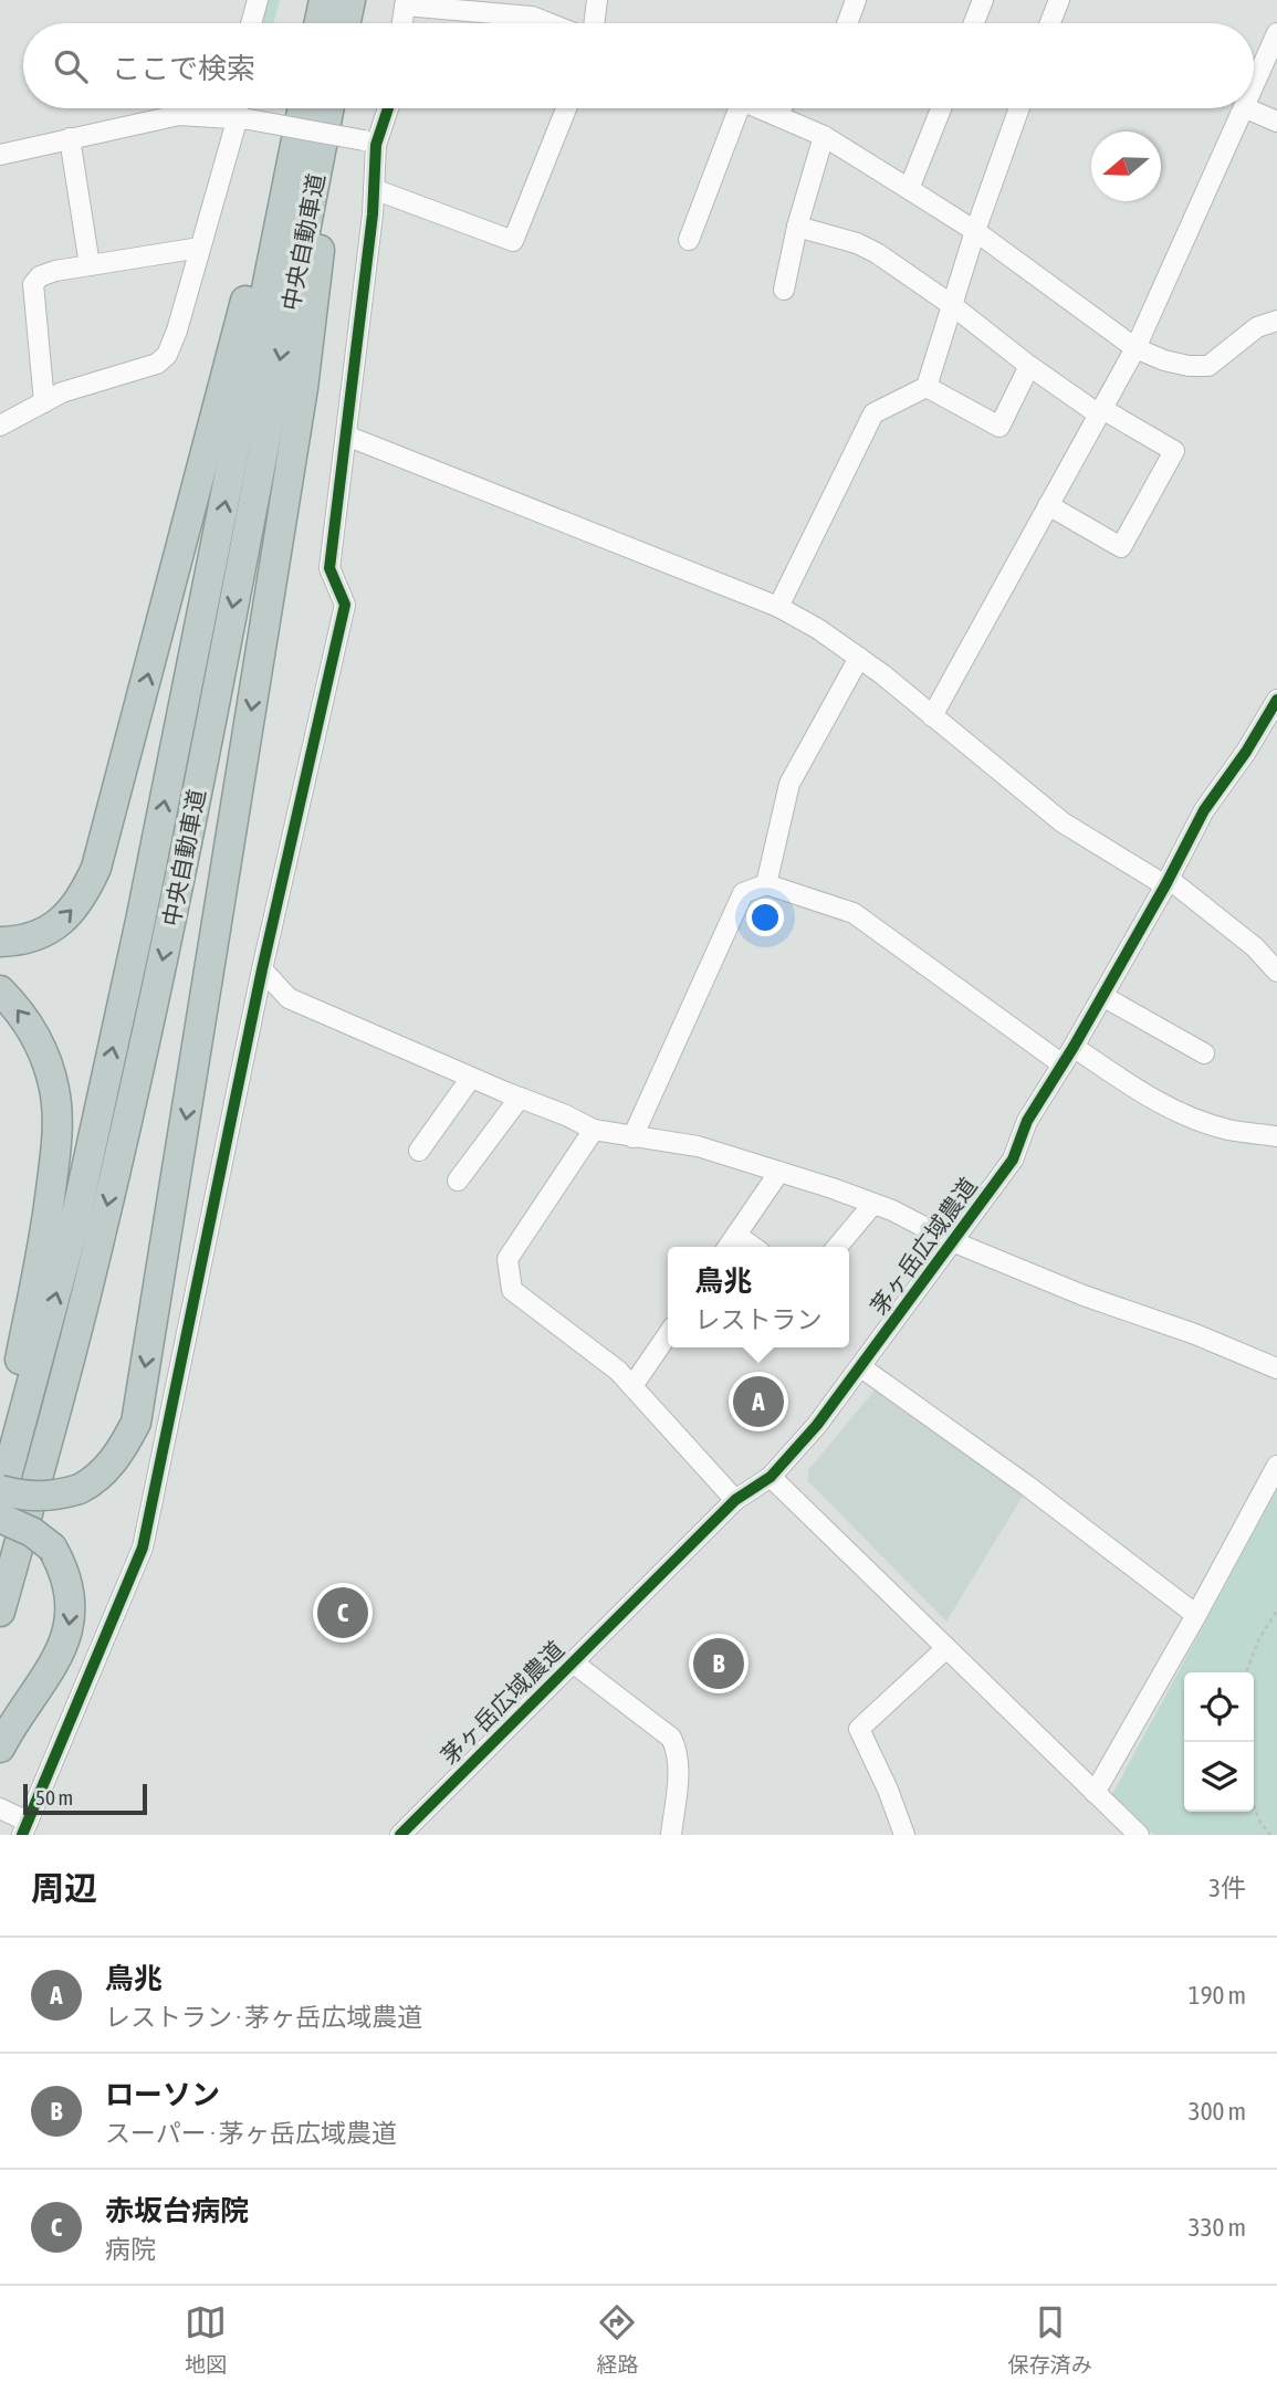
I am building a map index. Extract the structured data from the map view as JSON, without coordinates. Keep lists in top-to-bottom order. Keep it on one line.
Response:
{"streets":{"highway":["中央自動車道"],"street":["茅ヶ岳広域農道"]},"scale_bar":"50 m","north":"left","page":{"search":"ここで検索","popup":["鳥兆","レストラン"],"pins":["A","C","B"],"scale":"50 m","heading":["周辺","3件"],"list":[{"mark":"A","name":"鳥兆","note":"レストラン · 茅ヶ岳広域農道","value":"190 m"},{"mark":"B","name":"ローソン","note":"スーパー · 茅ヶ岳広域農道","value":"300 m"},{"mark":"C","name":"赤坂台病院","note":"病院","value":"330 m"}],"nav":["地図","経路","保存済み"]}}
